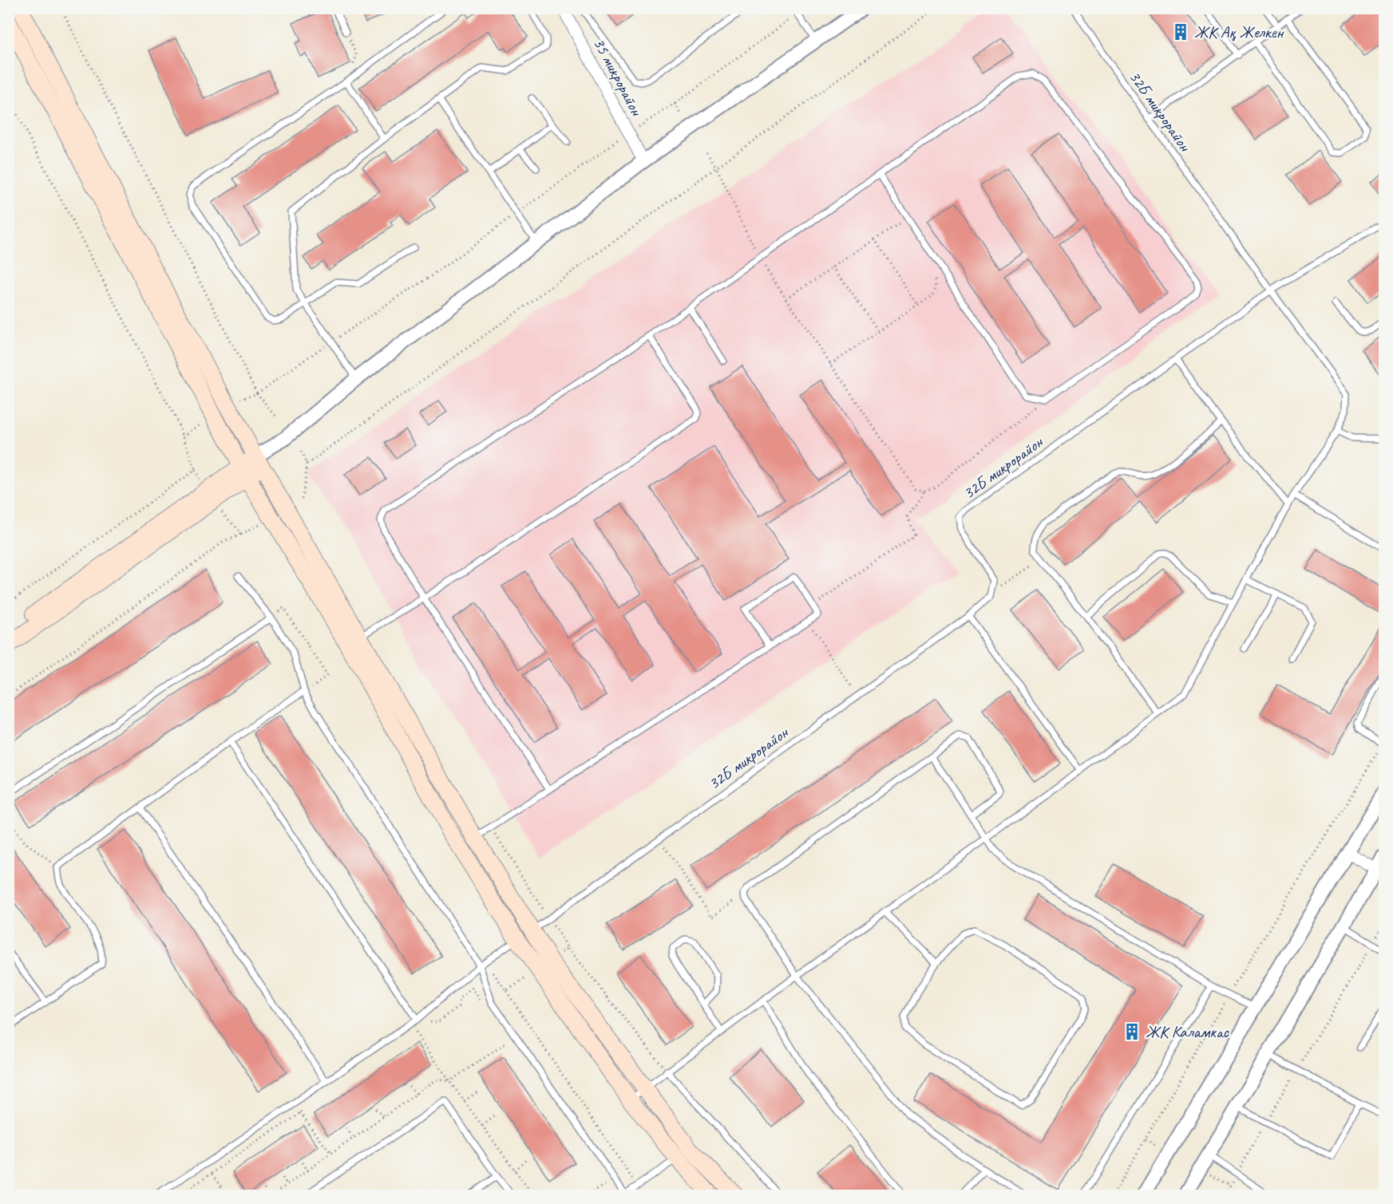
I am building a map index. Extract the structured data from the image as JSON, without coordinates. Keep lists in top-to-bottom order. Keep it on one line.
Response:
{"streets":{"street":["35 микрорайон"],"lane":["32Б микрорайон"]},"places":{"building":["ЖК Ақ Желкен","ЖК Каламкас"]}}
